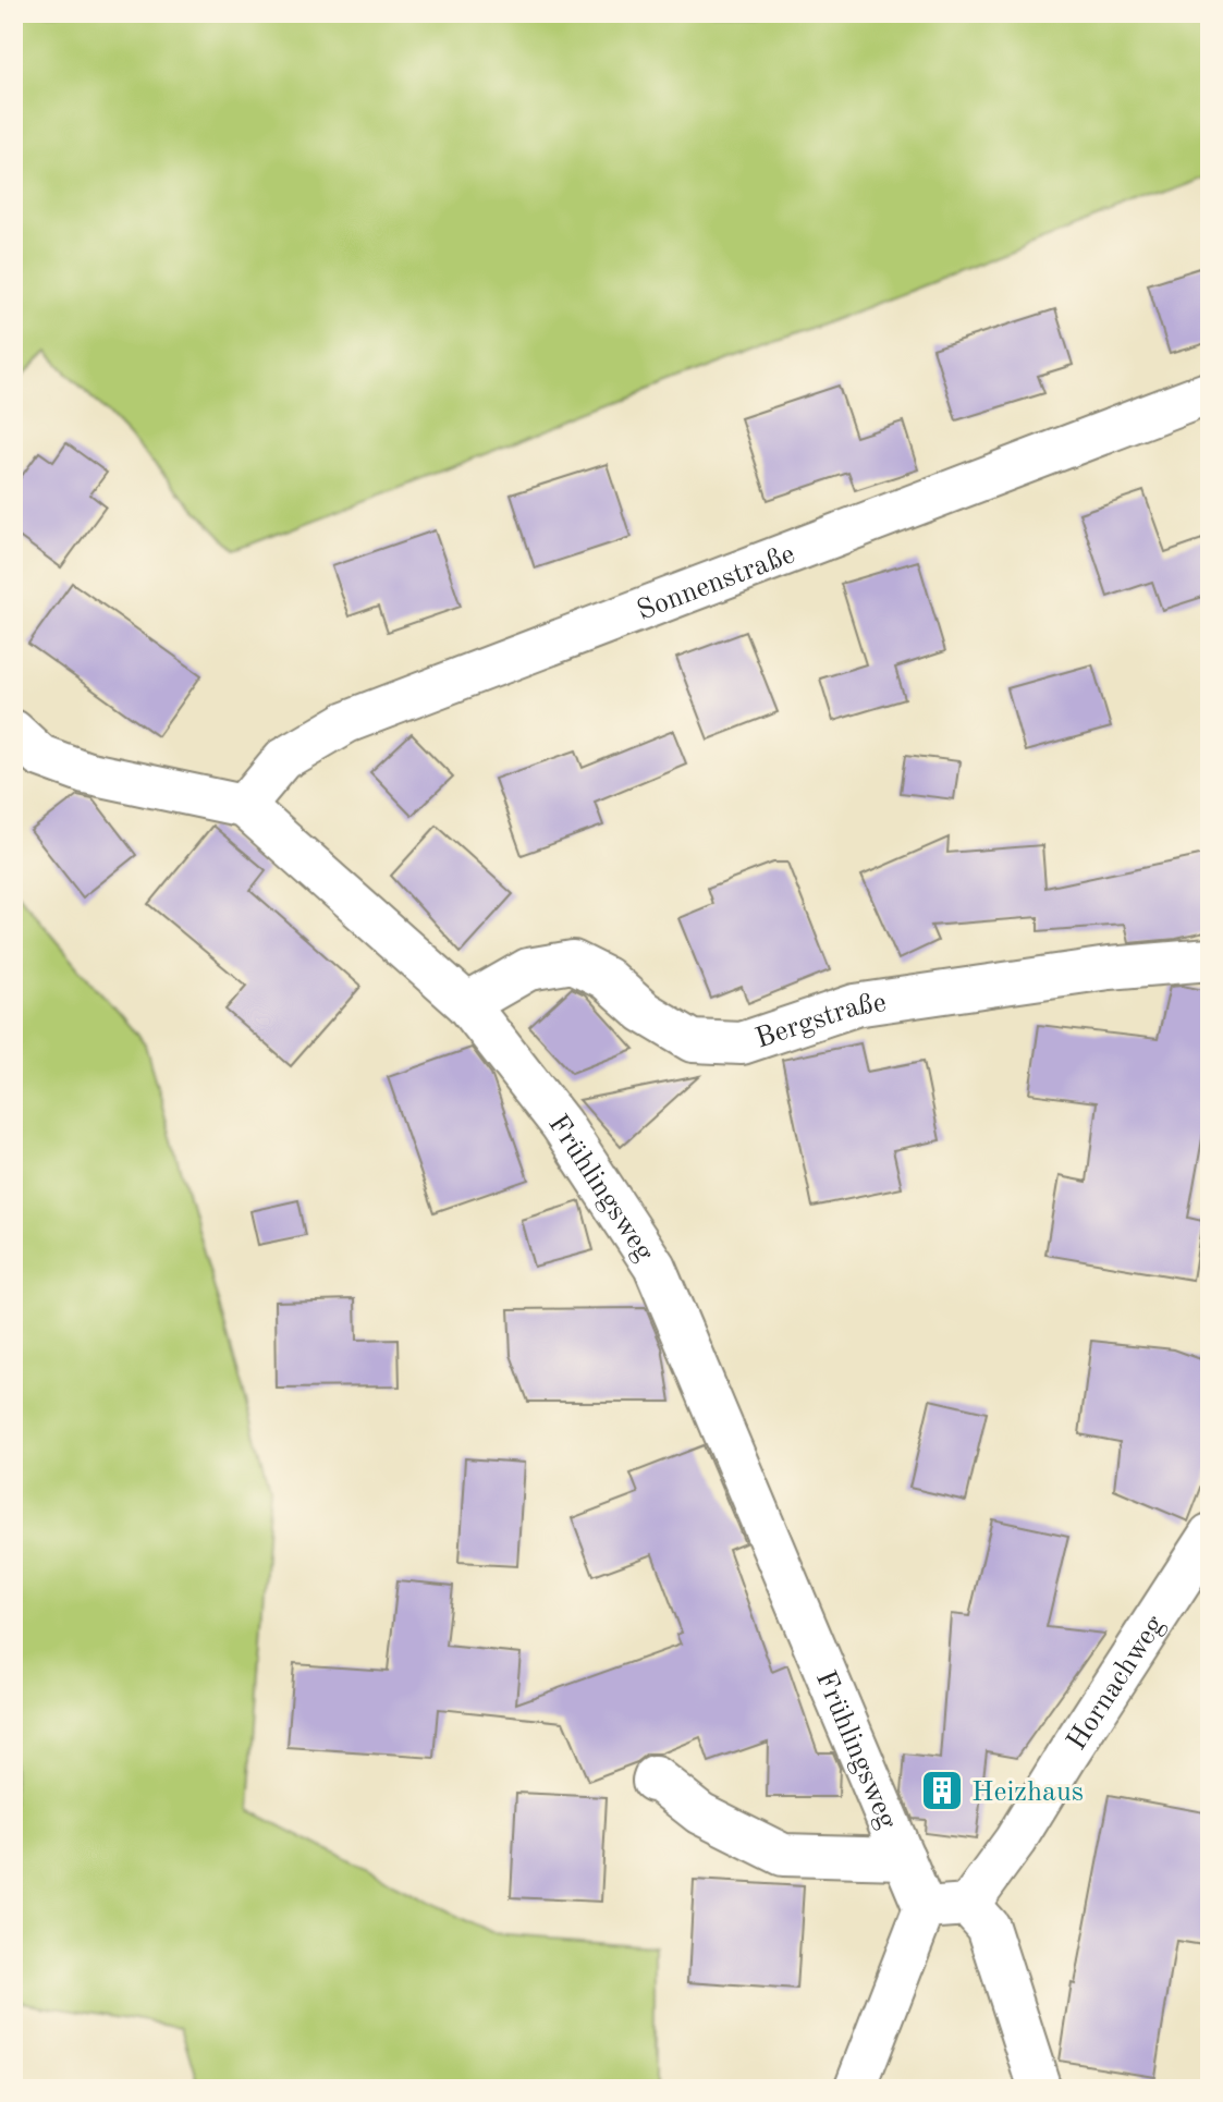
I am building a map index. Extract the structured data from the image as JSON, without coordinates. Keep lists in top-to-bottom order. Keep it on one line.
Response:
{"streets":{"street":["Sonnenstraße","Bergstraße","Frühlingsweg","Hornachweg"]},"crossings":[["Sonnenstraße","Frühlingsweg"],["Bergstraße","Frühlingsweg"]],"places":{"building":["Heizhaus"]}}
